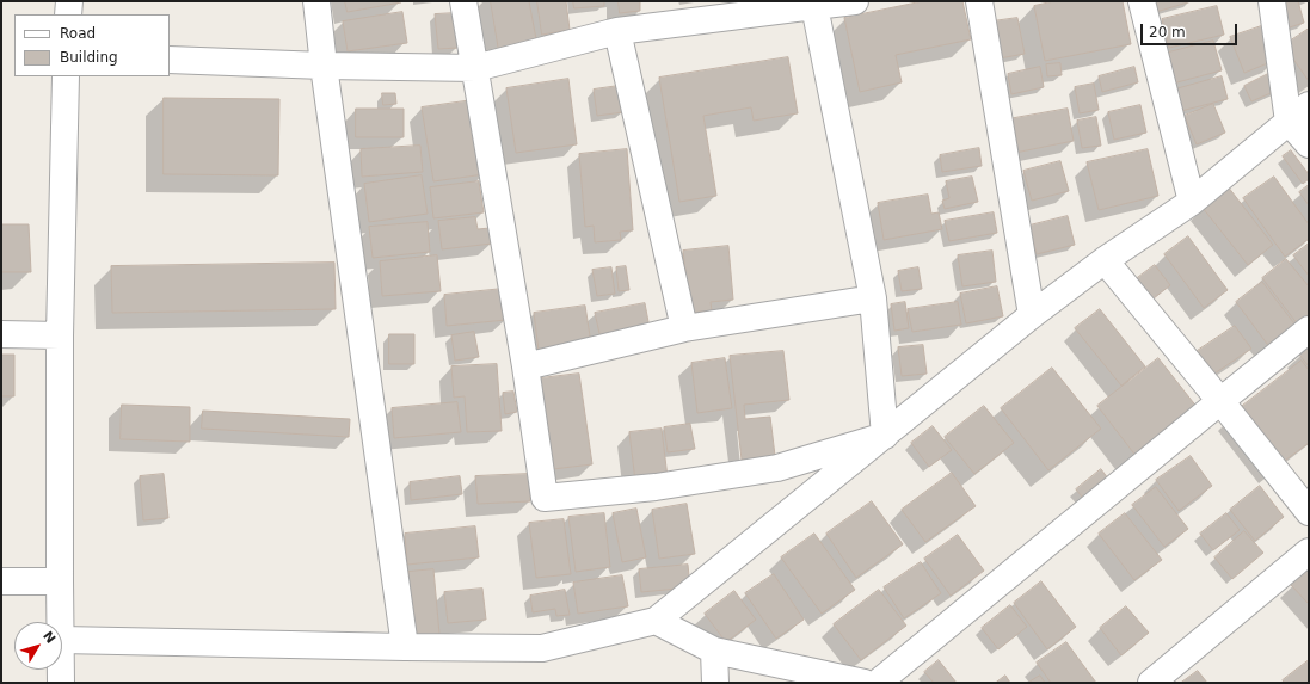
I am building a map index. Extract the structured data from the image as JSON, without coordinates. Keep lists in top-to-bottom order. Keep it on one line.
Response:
{"legend":["Road","Building"],"scale_bar":"20 m","north":"top right"}
